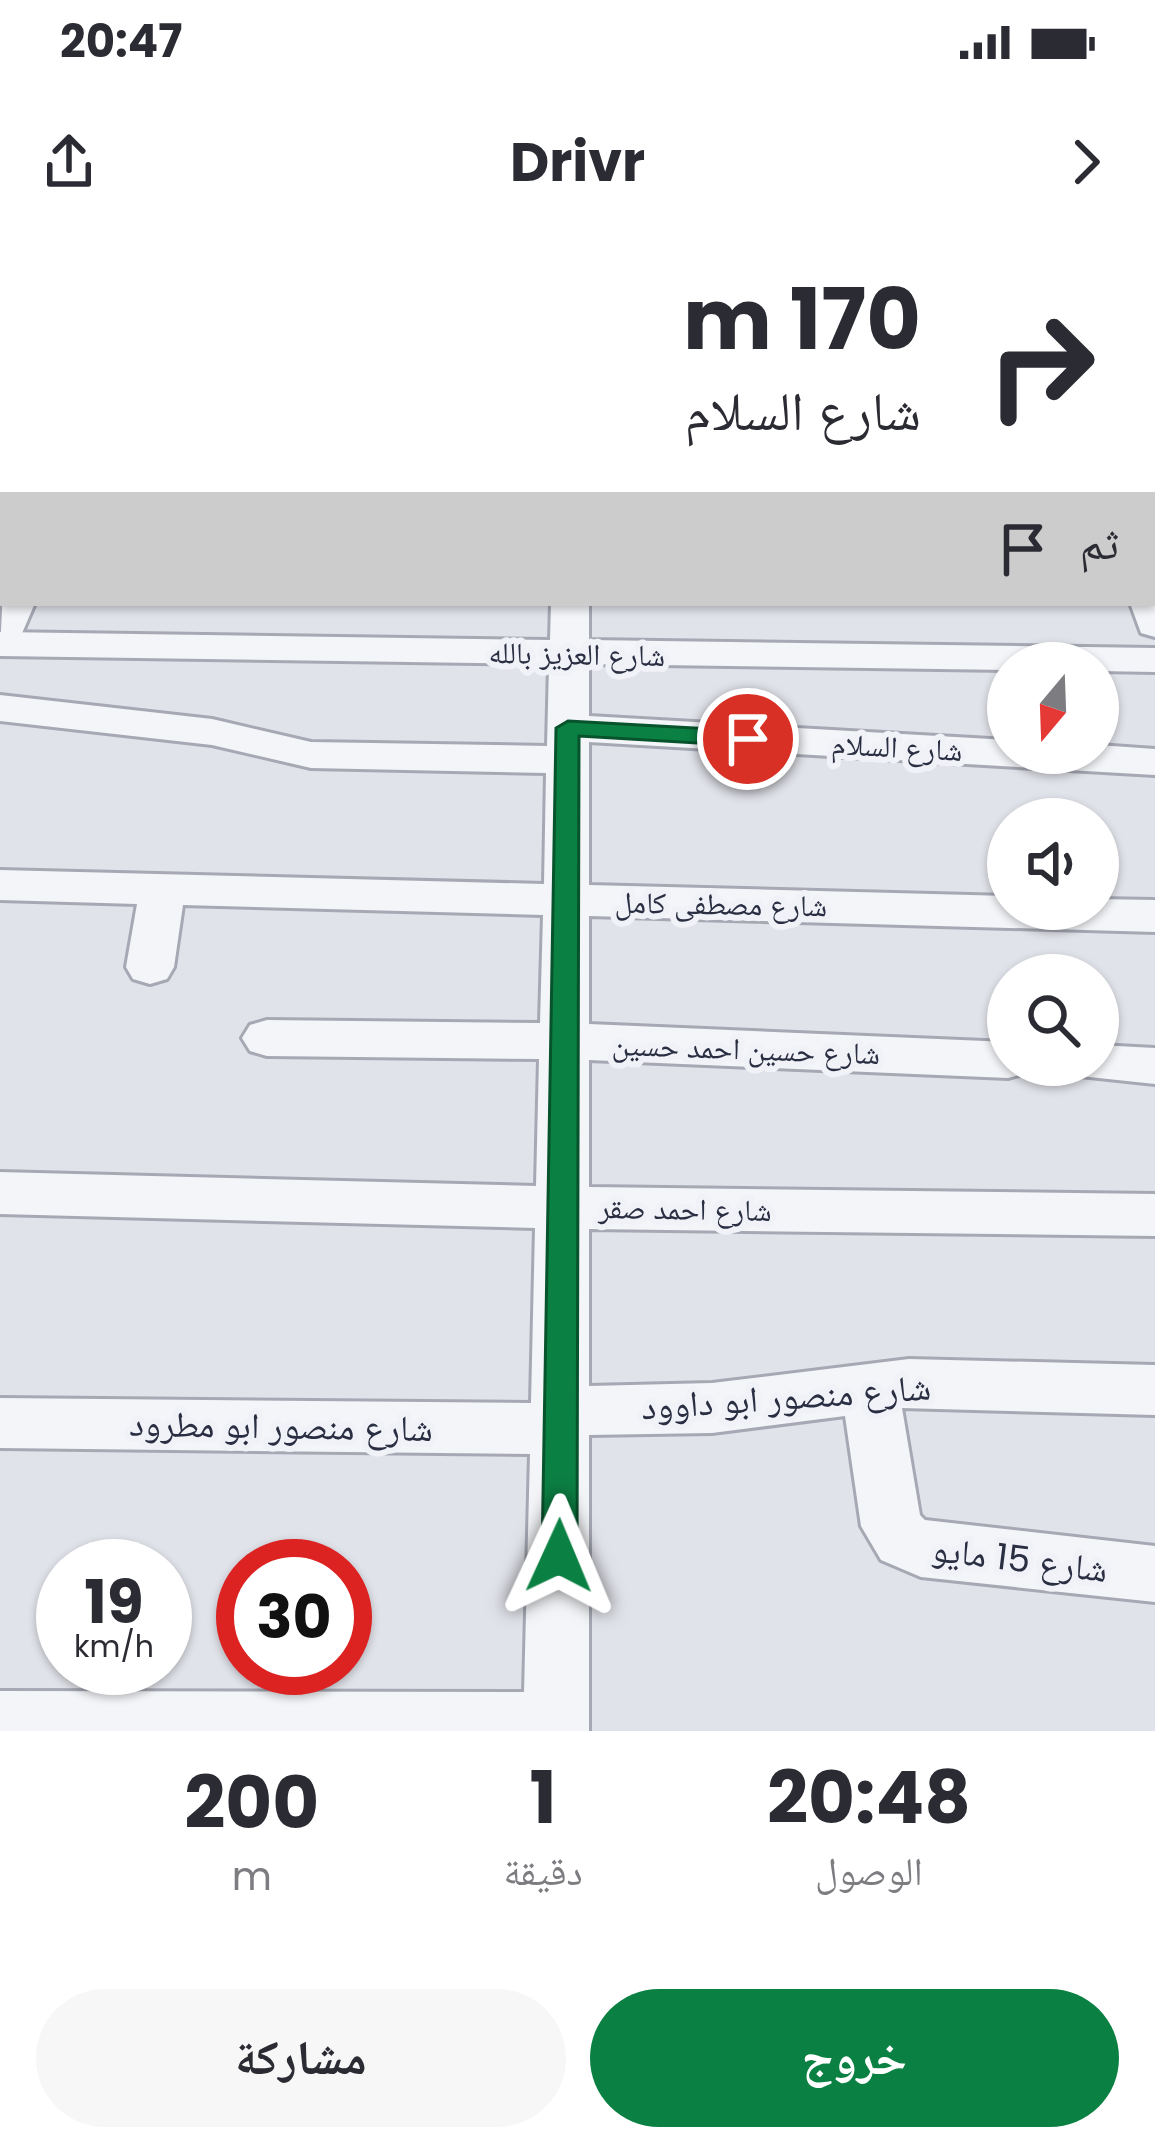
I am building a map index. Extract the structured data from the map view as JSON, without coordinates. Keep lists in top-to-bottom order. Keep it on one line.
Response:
{"streets":{"street":["شارع العزيز بالله","شارع السلام","شارع مصطفى كامل","شارع حسين احمد حسين","شارع احمد صقر","شارع منصور ابو داوود","شارع منصور ابو مطرود","شارع 15 مايو"]},"crossings":[["شارع منصور ابو داوود","شارع منصور ابو مطرود"],["شارع منصور ابو داوود","شارع 15 مايو"]],"north":"bottom","page":{"status":"20:47","header":"Drivr","turn":["170 m","شارع السلام"],"then":"ثم","speed":"19 km/h","limit":"30","eta":["20:48","الوصول","1","دقيقة","200","m"],"buttons":["خروج","مشاركة"]}}
